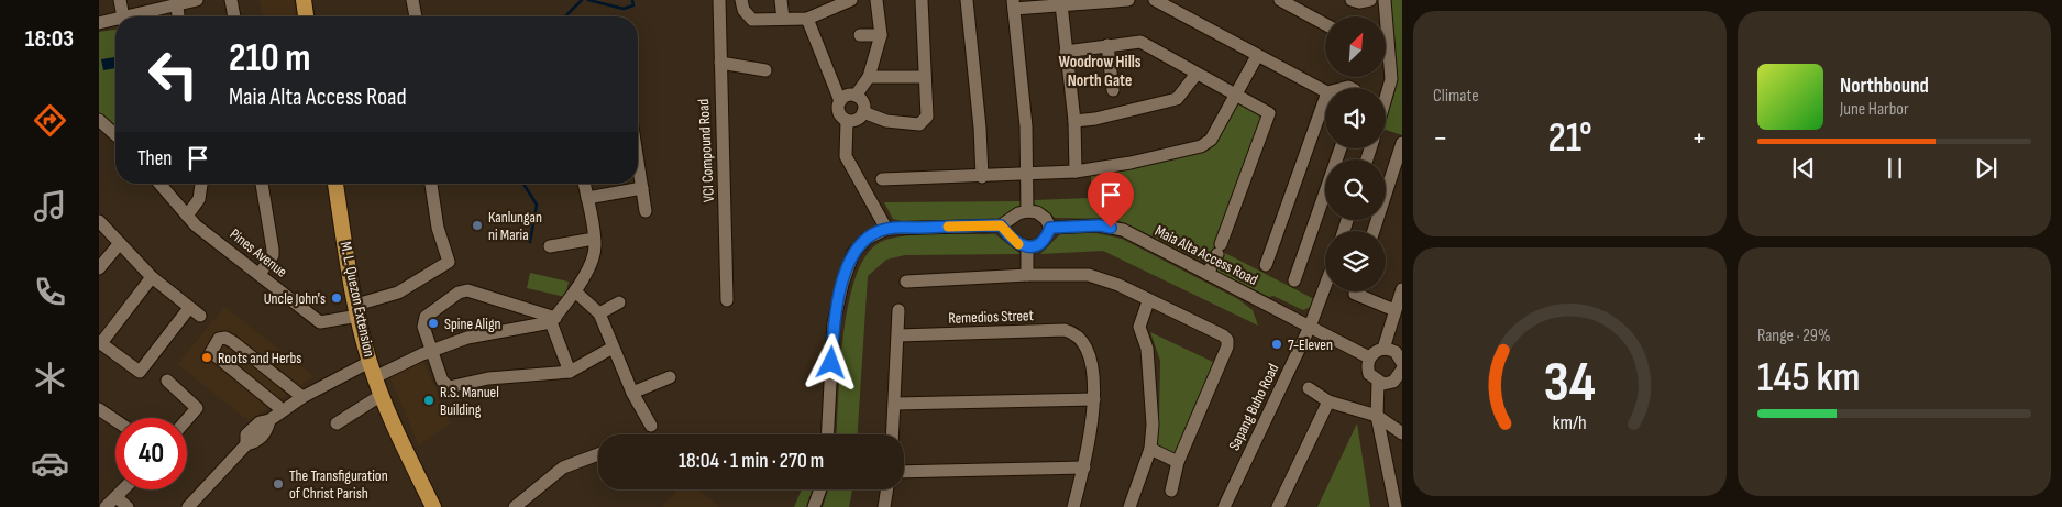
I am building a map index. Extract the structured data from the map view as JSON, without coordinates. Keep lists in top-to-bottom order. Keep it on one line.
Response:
{"streets":{"main road":["M. L. Quezon Extension"],"street":["VCI Compound Road","Pines Avenue","Maia Alta Access Road","Remedios Street","Sapang Buho Road"]},"crossings":[["Pines Avenue","M. L. Quezon Extension"],["Maia Alta Access Road","Sapang Buho Road"]],"districts":["Woodrow Hills North Gate"],"places":["Kanlungan ni Maria","Uncle John's","Spine Align","7-Eleven","Roots and Herbs","R.S. Manuel Building","The Transfiguration of Christ Parish"],"north":"top right","page":{"tabs":"18:03","tile":["Climate",["Range · 29%","145 km"]],"turn":["210 m","Maia Alta Access Road"],"song":["Northbound","June Harbor"],"heat":["−","21°","+"],"then":"Then","limit":"40","trip":"18:04 · 1 min · 270 m","gauge":["34","km/h"]}}
